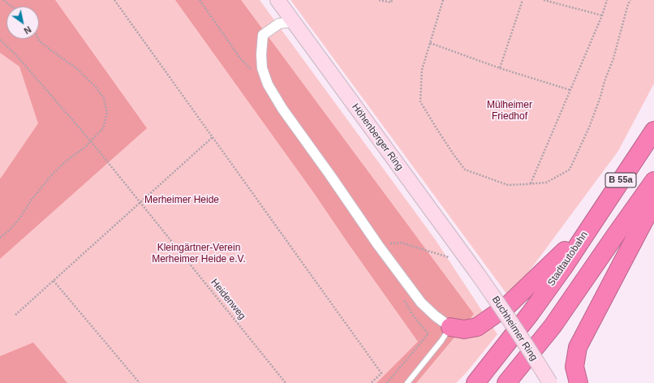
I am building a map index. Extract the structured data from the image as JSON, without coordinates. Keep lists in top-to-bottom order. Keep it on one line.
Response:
{"streets":{"highway":["B 55a","Stadtautobahn"],"street":["Höhenberger Ring","Buchheimer Ring"],"path":["Heidenweg"]},"crossings":[["Höhenberger Ring","Buchheimer Ring"]],"parks":["Mülheimer Friedhof","Merheimer Heide","Kleingärtner-Verein Merheimer Heide e.V."],"north":"bottom right"}
